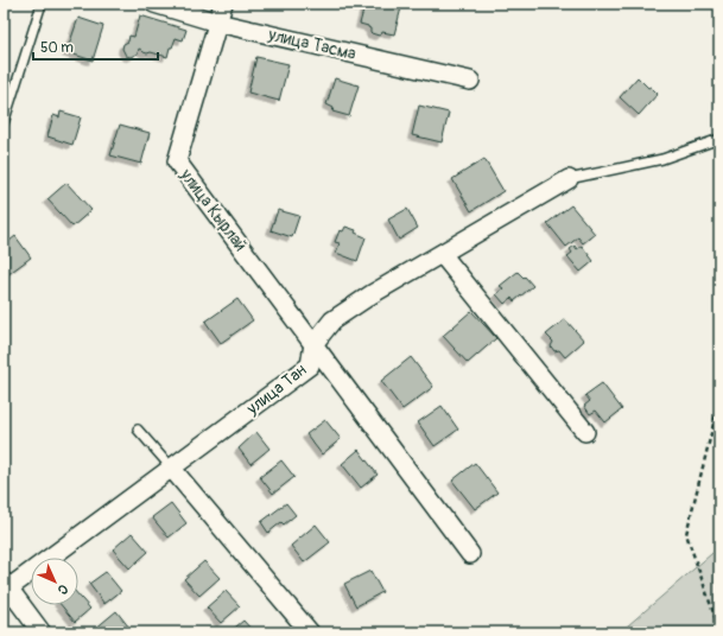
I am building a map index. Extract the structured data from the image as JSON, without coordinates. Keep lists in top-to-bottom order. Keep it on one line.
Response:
{"streets":{"street":["улица Тасма","улица Кырлай","улица Тан"]},"crossings":[["улица Тасма","улица Кырлай"],["улица Кырлай","улица Тан"]],"scale_bar":"50 m","north":"bottom right"}
